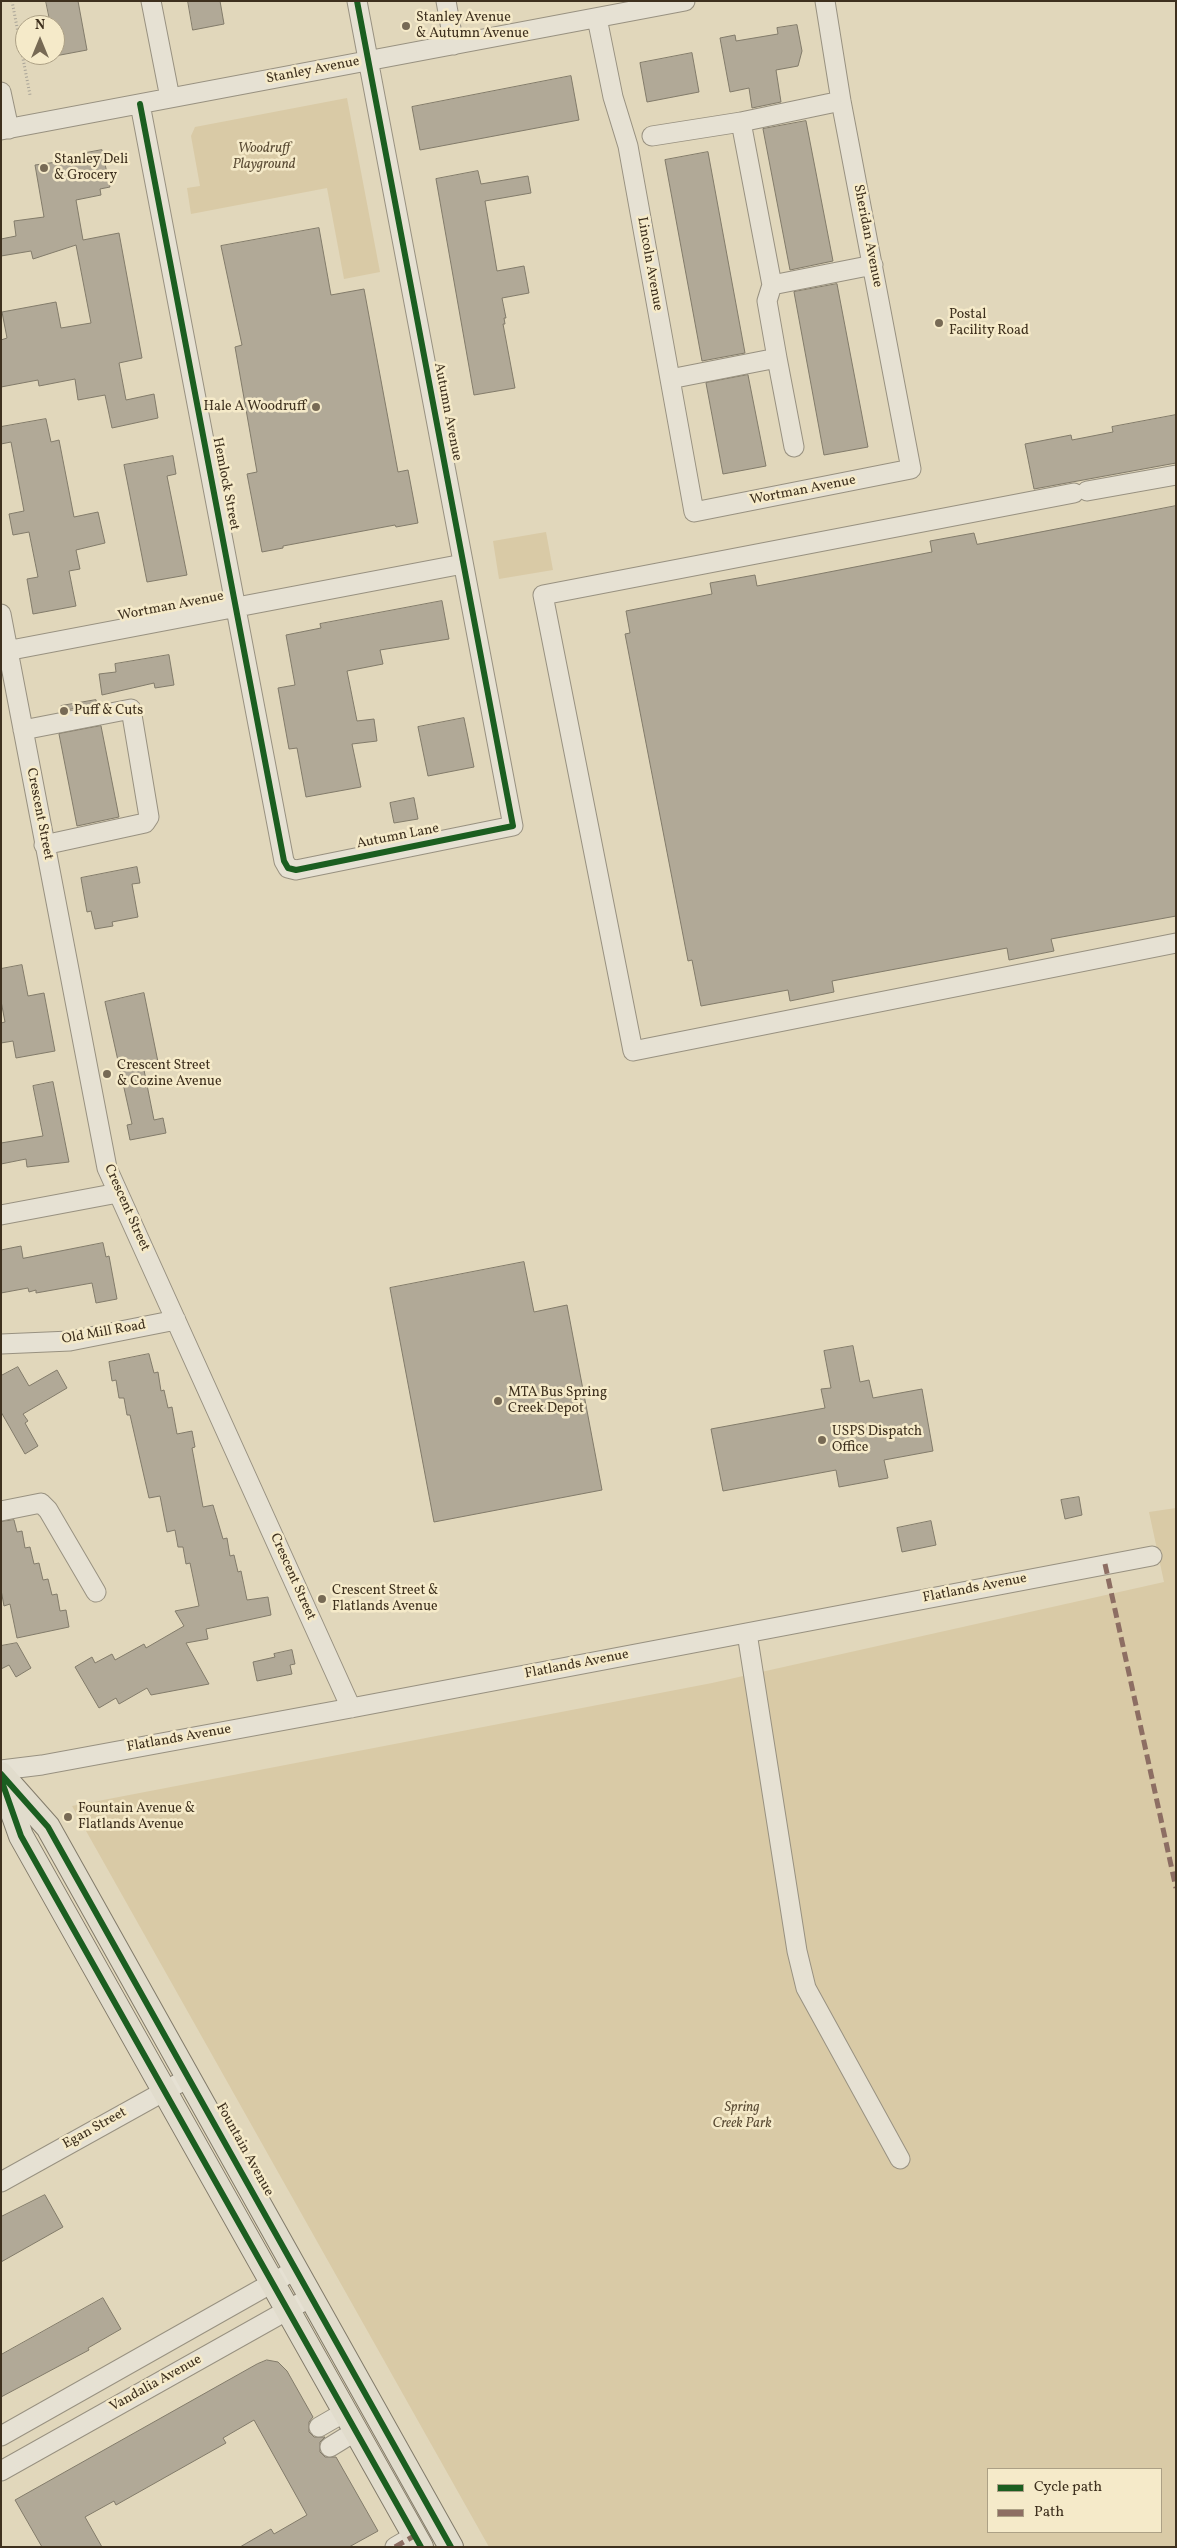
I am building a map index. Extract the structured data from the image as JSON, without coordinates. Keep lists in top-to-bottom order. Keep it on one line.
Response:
{"streets":{"main road":["Fountain Avenue"],"street":["Stanley Avenue","Sheridan Avenue","Lincoln Avenue","Autumn Avenue","Hemlock Street","Wortman Avenue","Crescent Street","Autumn Lane","Old Mill Road","Flatlands Avenue","Egan Street","Vandalia Avenue"]},"crossings":[["Stanley Avenue","Lincoln Avenue"],["Stanley Avenue","Autumn Avenue"],["Stanley Avenue","Hemlock Street"],["Sheridan Avenue","Wortman Avenue"],["Lincoln Avenue","Wortman Avenue"],["Autumn Avenue","Wortman Avenue"],["Autumn Avenue","Autumn Lane"],["Hemlock Street","Wortman Avenue"],["Hemlock Street","Autumn Lane"],["Wortman Avenue","Crescent Street"],["Crescent Street","Old Mill Road"],["Crescent Street","Flatlands Avenue"],["Egan Street","Fountain Avenue"],["Fountain Avenue","Vandalia Avenue"]],"parks":["Woodruff Playground","Spring Creek Park"],"places":["Stanley Avenue & Autumn Avenue","Stanley Deli & Grocery","Postal Facility Road","Hale A Woodruff","Puff & Cuts","Crescent Street & Cozine Avenue","MTA Bus Spring Creek Depot","USPS Dispatch Office","Crescent Street & Flatlands Avenue","Fountain Avenue & Flatlands Avenue"],"legend":["Cycle path","Path"],"north":"top"}
